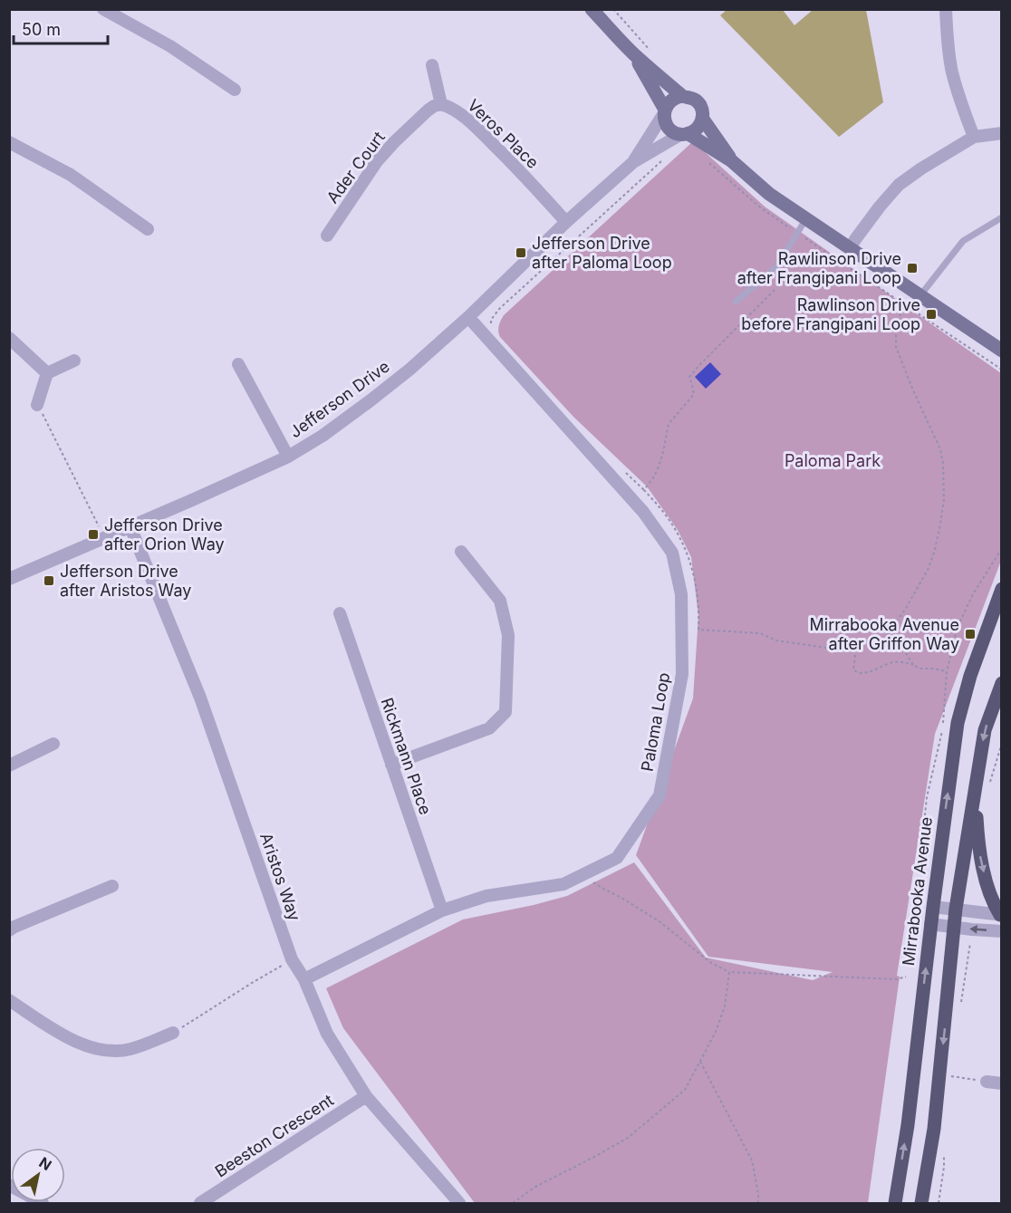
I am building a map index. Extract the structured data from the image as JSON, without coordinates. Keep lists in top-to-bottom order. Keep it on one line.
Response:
{"streets":{"main road":["Mirrabooka Avenue"],"street":["Veros Place","Ader Court","Jefferson Drive","Paloma Loop","Rickmann Place","Aristos Way","Beeston Crescent"]},"crossings":[["Veros Place","Ader Court"],["Veros Place","Jefferson Drive"],["Jefferson Drive","Paloma Loop"],["Jefferson Drive","Aristos Way"],["Paloma Loop","Rickmann Place"],["Paloma Loop","Aristos Way"],["Aristos Way","Beeston Crescent"]],"parks":["Paloma Park"],"places":{"transit":["Jefferson Drive after Paloma Loop","Rawlinson Drive after Frangipani Loop","Rawlinson Drive before Frangipani Loop","Jefferson Drive after Orion Way","Jefferson Drive after Aristos Way","Mirrabooka Avenue after Griffon Way"]},"scale_bar":"50 m","north":"top right"}
